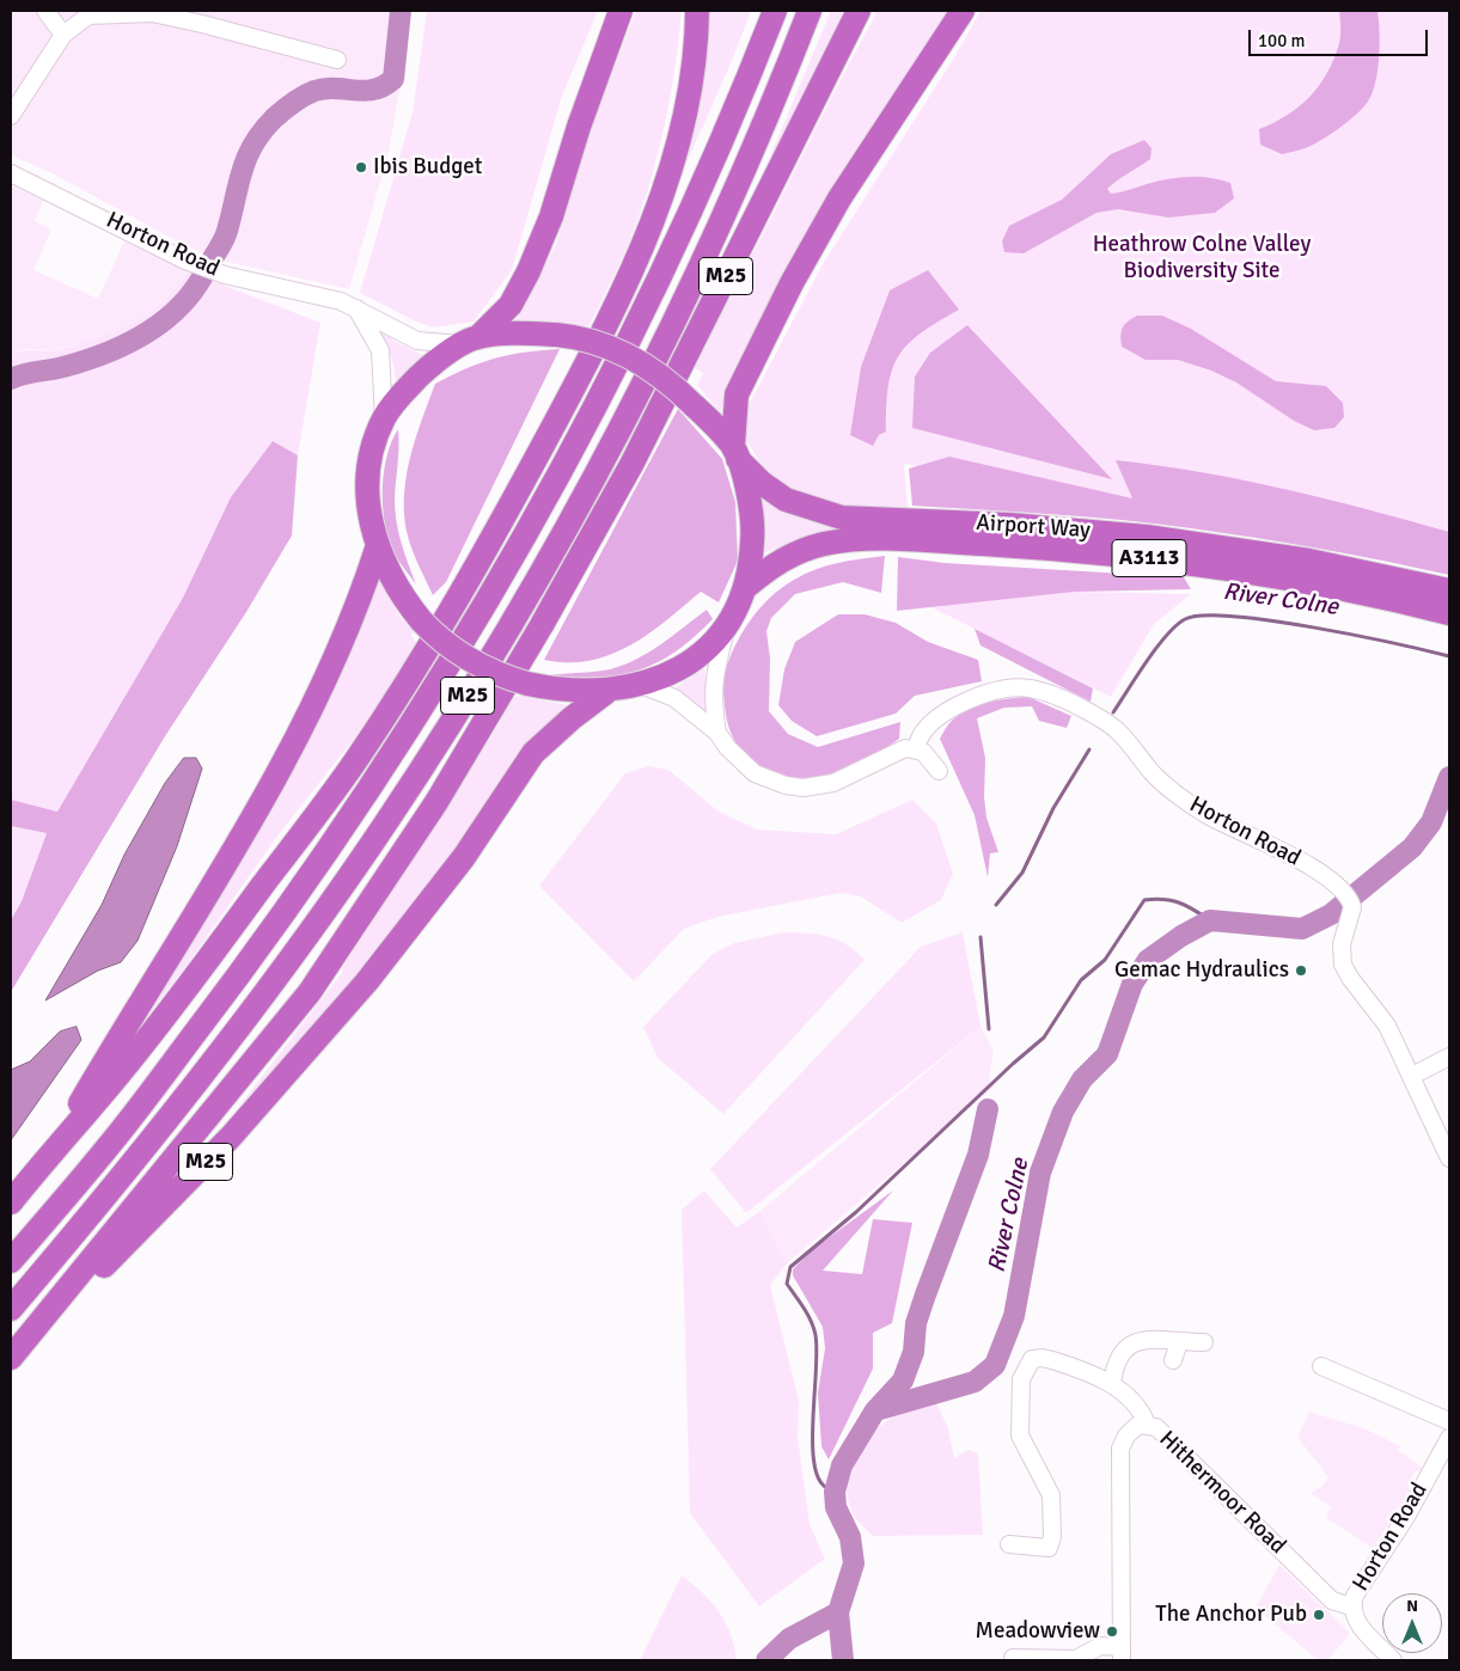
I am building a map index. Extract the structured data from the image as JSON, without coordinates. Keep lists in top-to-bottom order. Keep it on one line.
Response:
{"streets":{"highway":["M25","Airport Way","A3113"],"street":["Horton Road","Hithermoor Road"]},"crossings":[["Horton Road","Airport Way"],["Horton Road","Hithermoor Road"],["M25","Airport Way"]],"water":["River Colne"],"parks":["Heathrow Colne Valley Biodiversity Site"],"places":["Ibis Budget","Gemac Hydraulics","The Anchor Pub","Meadowview"],"scale_bar":"100 m","north":"top"}
